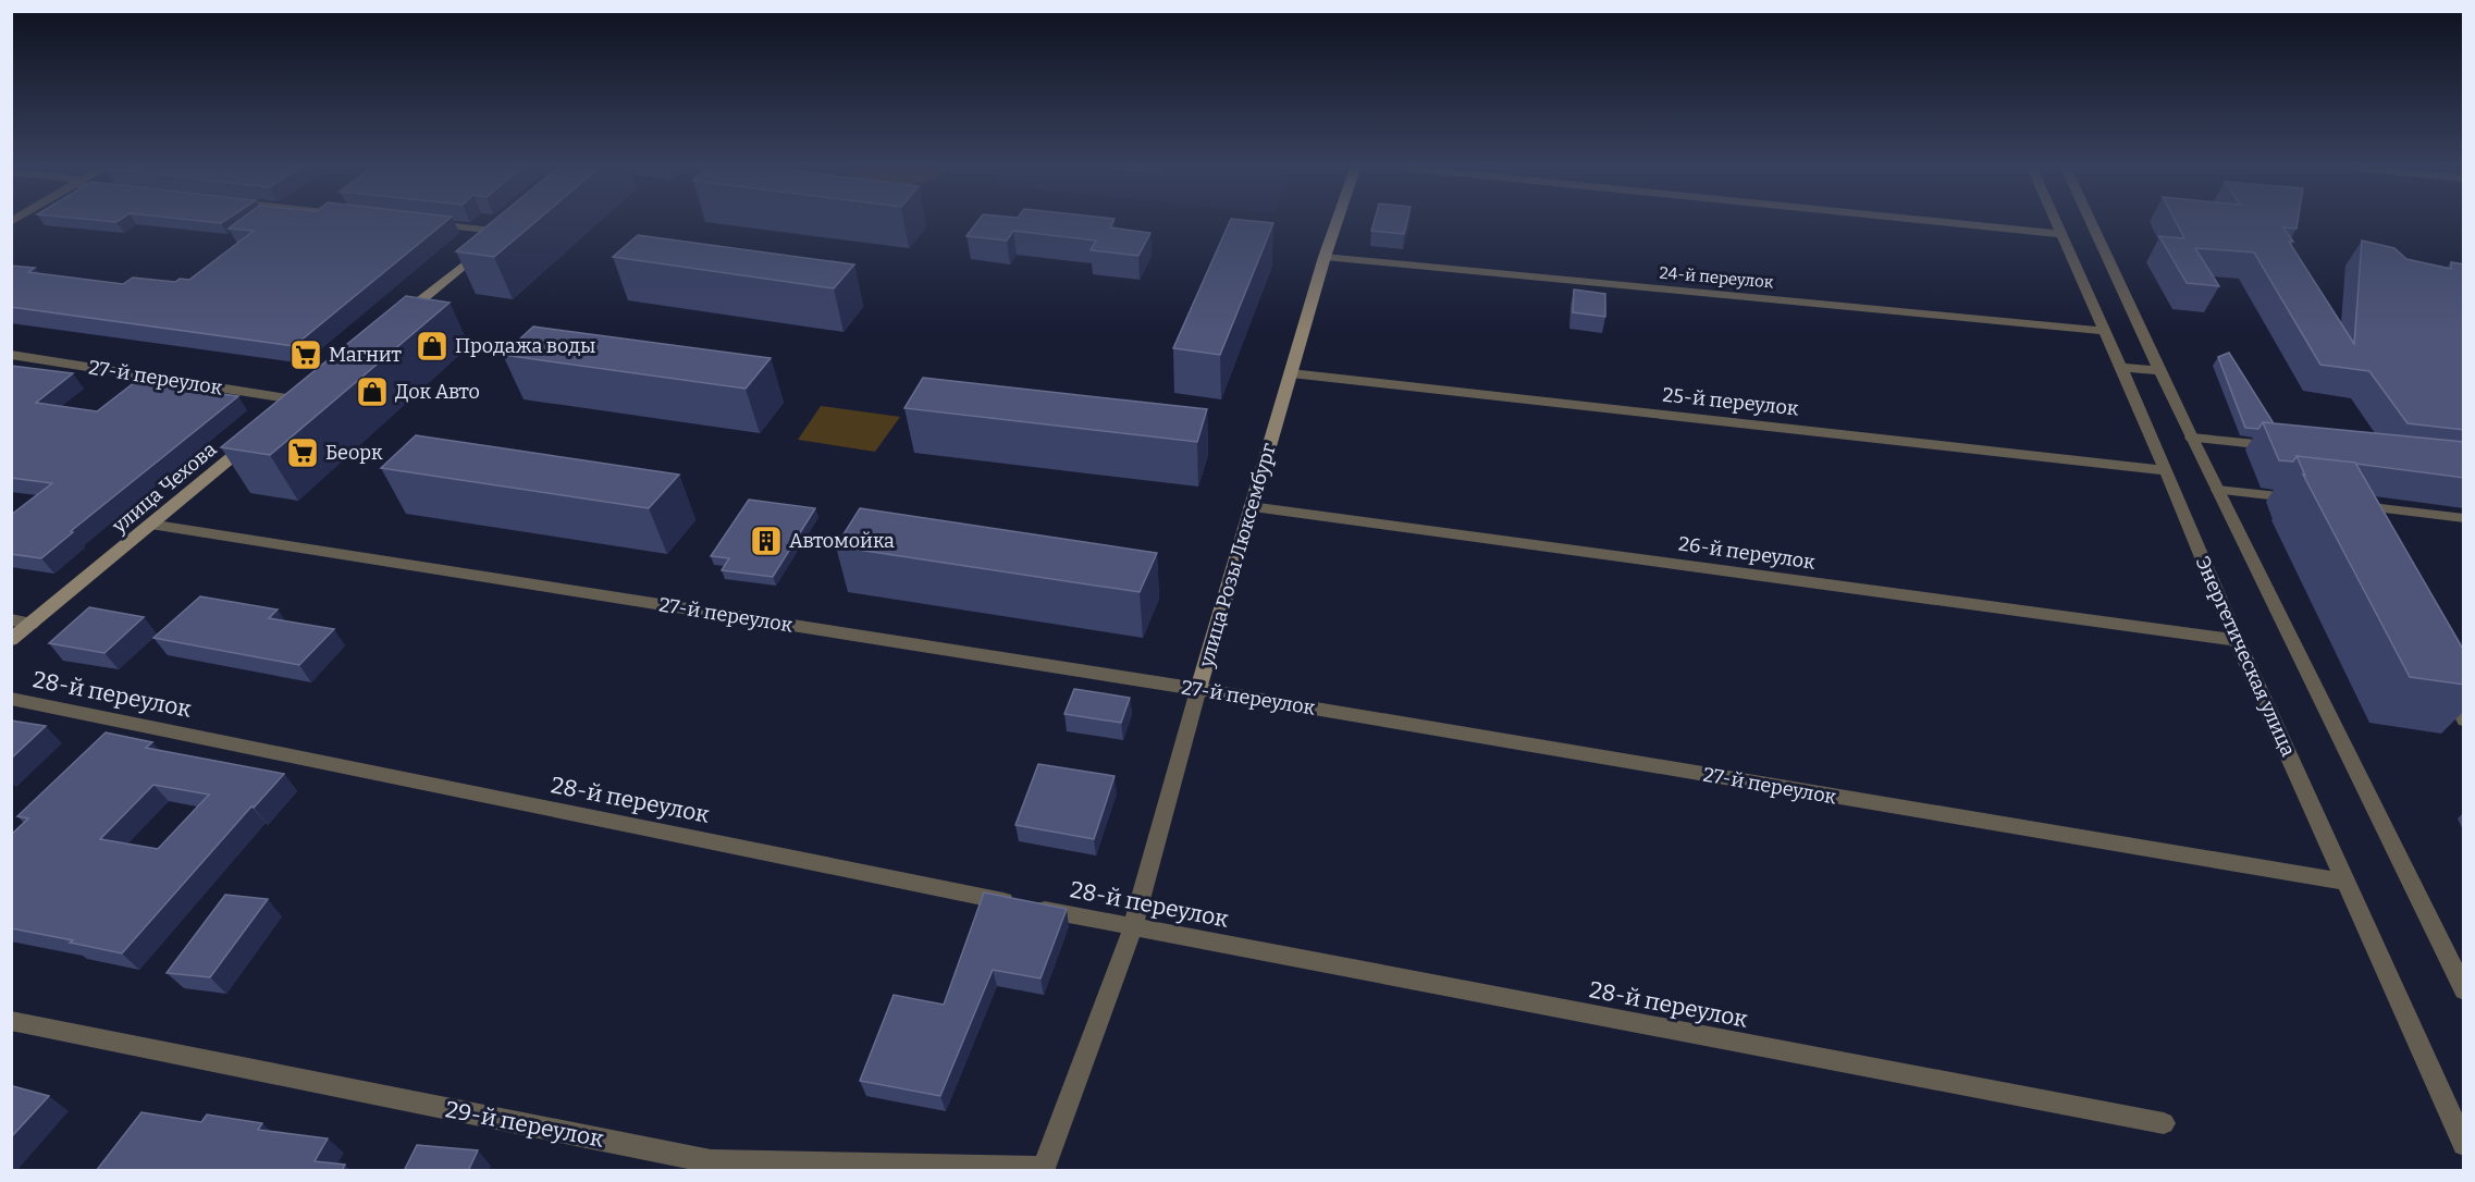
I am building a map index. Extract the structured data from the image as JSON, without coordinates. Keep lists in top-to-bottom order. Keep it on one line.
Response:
{"streets":{"street":["24-й переулок","27-й переулок","25-й переулок","улица Чехова","26-й переулок","улица Розы Люксембург","Энергетическая улица","28-й переулок","29-й переулок"]},"crossings":[["24-й переулок","улица Розы Люксембург"],["24-й переулок","Энергетическая улица"],["27-й переулок","улица Чехова"],["27-й переулок","улица Розы Люксембург"],["27-й переулок","Энергетическая улица"],["25-й переулок","улица Розы Люксембург"],["25-й переулок","Энергетическая улица"],["26-й переулок","улица Розы Люксембург"],["26-й переулок","Энергетическая улица"],["улица Розы Люксембург","28-й переулок"],["улица Розы Люксембург","29-й переулок"]],"places":{"shop":["Продажа воды","Док Авто"],"supermarket":["Магнит","Беорк"],"building":["Автомойка"]}}
